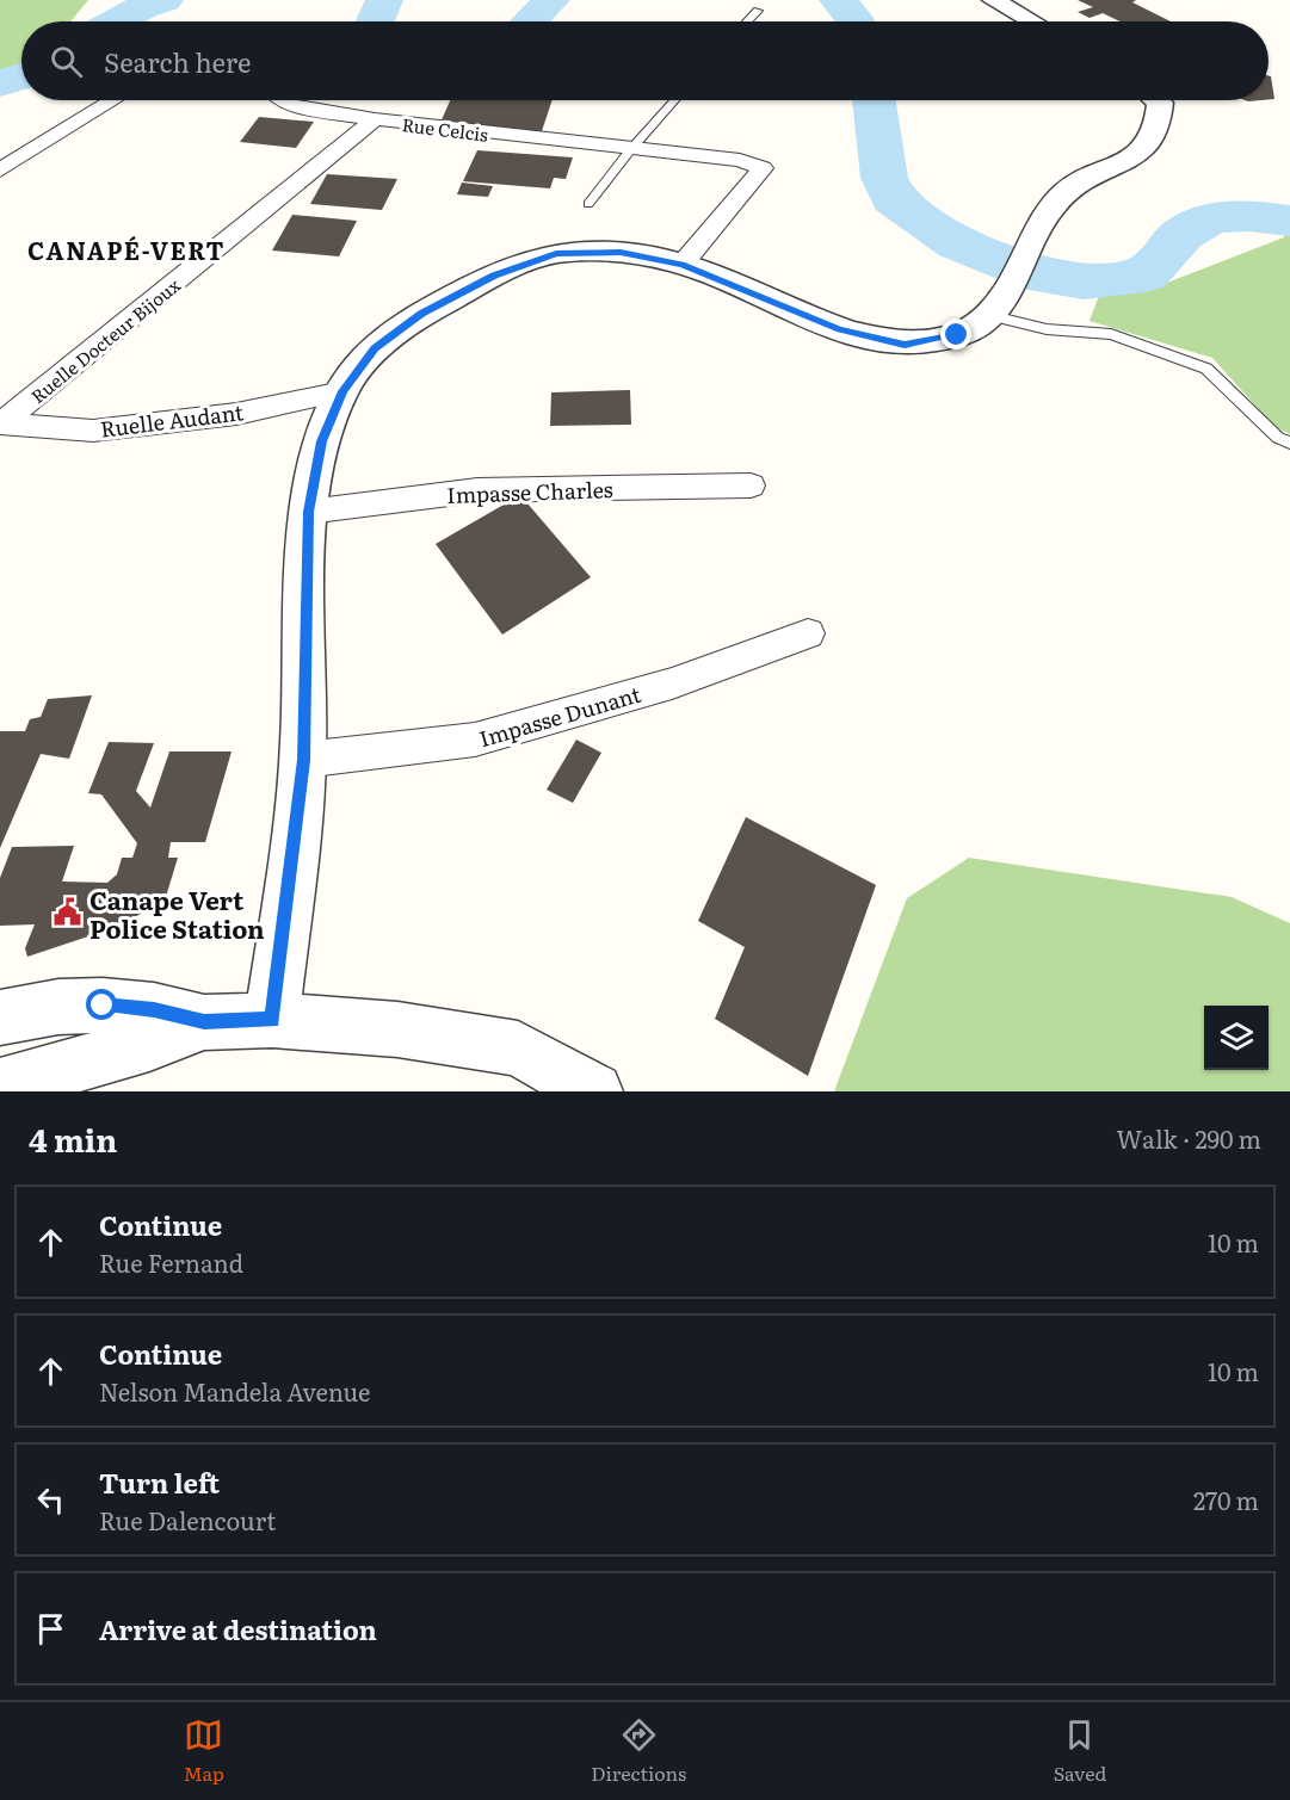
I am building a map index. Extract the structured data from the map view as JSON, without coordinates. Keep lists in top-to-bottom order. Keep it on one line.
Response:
{"streets":{"street":["Rue Celcis","Ruelle Docteur Bijoux","Ruelle Audant","Impasse Charles","Impasse Dunant"]},"crossings":[["Rue Celcis","Ruelle Docteur Bijoux"],["Ruelle Docteur Bijoux","Ruelle Audant"]],"districts":["CANAPÉ-VERT"],"places":{"public building":["Canape Vert Police Station"]},"page":{"search":"Search here","heading":["4 min","Walk · 290 m"],"list":[["Continue","Rue Fernand","10 m"],["Continue","Nelson Mandela Avenue","10 m"],["Turn left","Rue Dalencourt","270 m"],"Arrive at destination"],"nav":["Map","Directions","Saved"]}}
